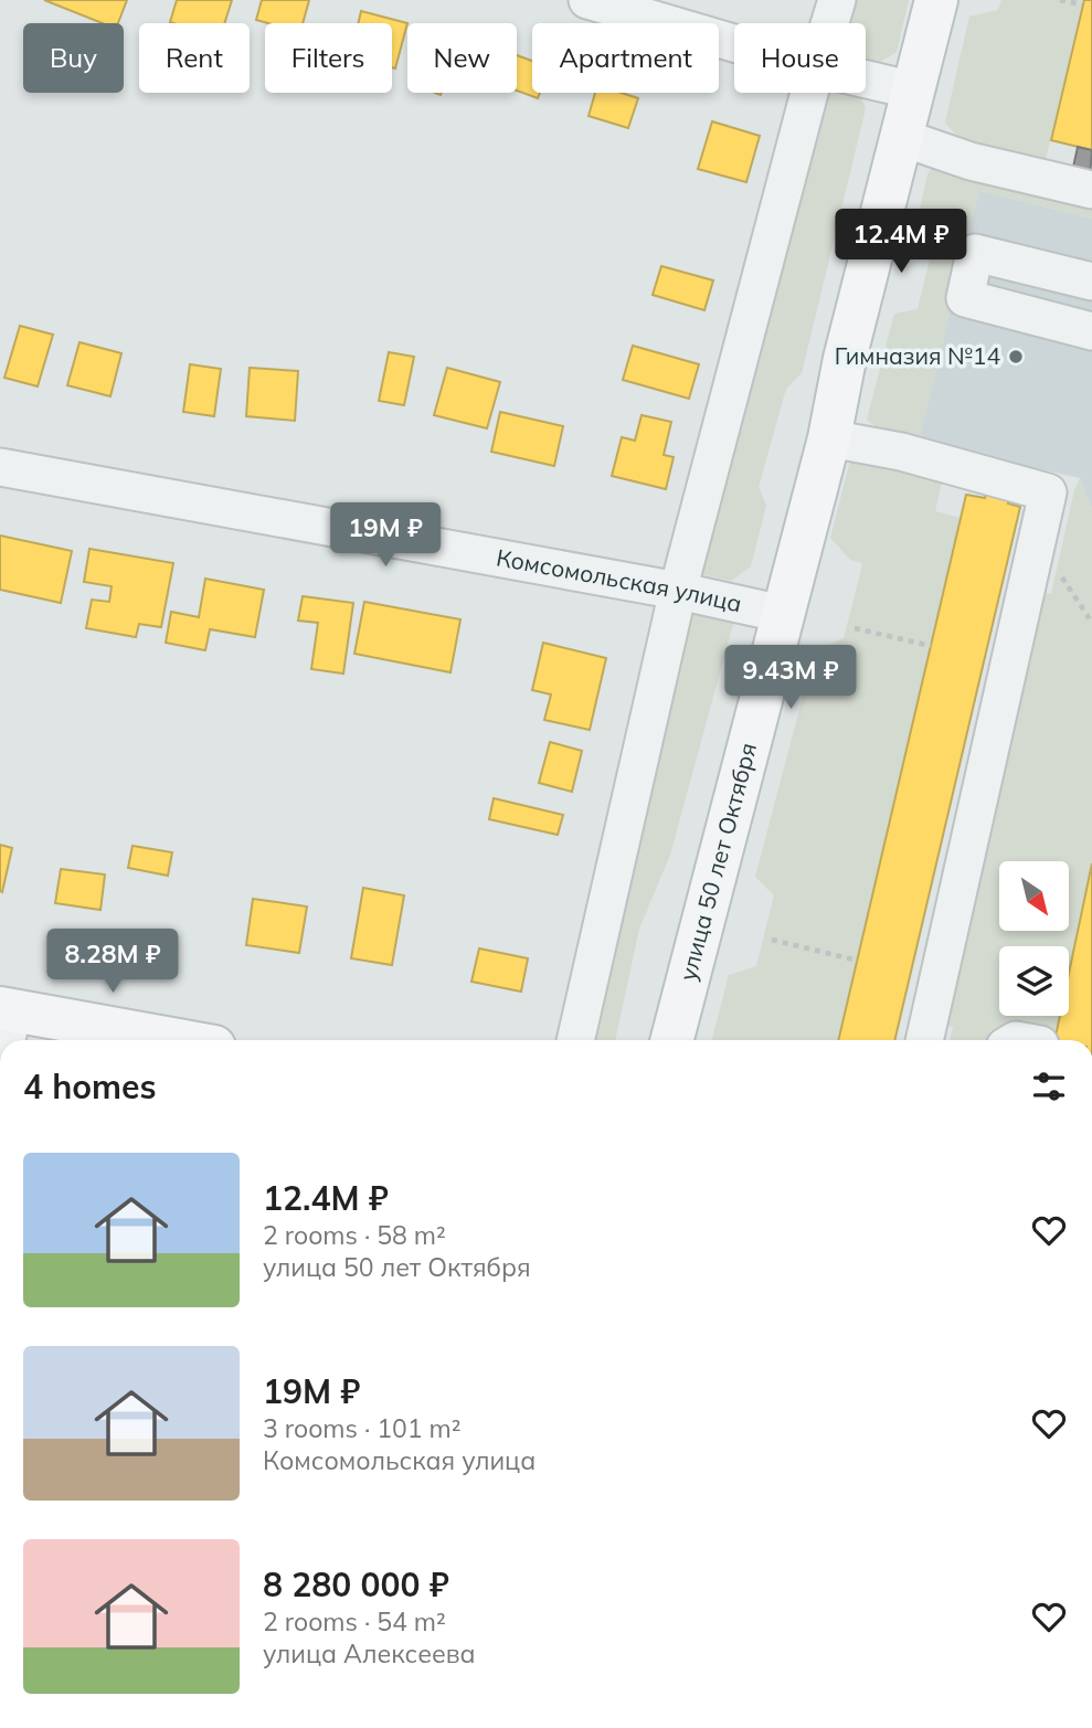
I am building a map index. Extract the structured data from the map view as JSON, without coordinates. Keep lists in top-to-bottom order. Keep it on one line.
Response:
{"streets":{"main road":["улица 50 лет Октября"],"street":["Комсомольская улица"]},"crossings":[["Комсомольская улица","улица 50 лет Октября"]],"places":["Гимназия №14"],"north":"bottom right","page":{"chip":["Buy","Rent","Filters","New","Apartment","House"],"price":["12.4M ₽","19M ₽","9.43M ₽","8.28M ₽"],"heading":"4 homes","list":[{"name":"12.4M ₽","note":"2 rooms · 58 m² · улица 50 лет Октября"},{"name":"19M ₽","note":"3 rooms · 101 m² · Комсомольская улица"},{"name":"8 280 000 ₽","note":"2 rooms · 54 m² · улица Алексеева"}]}}
